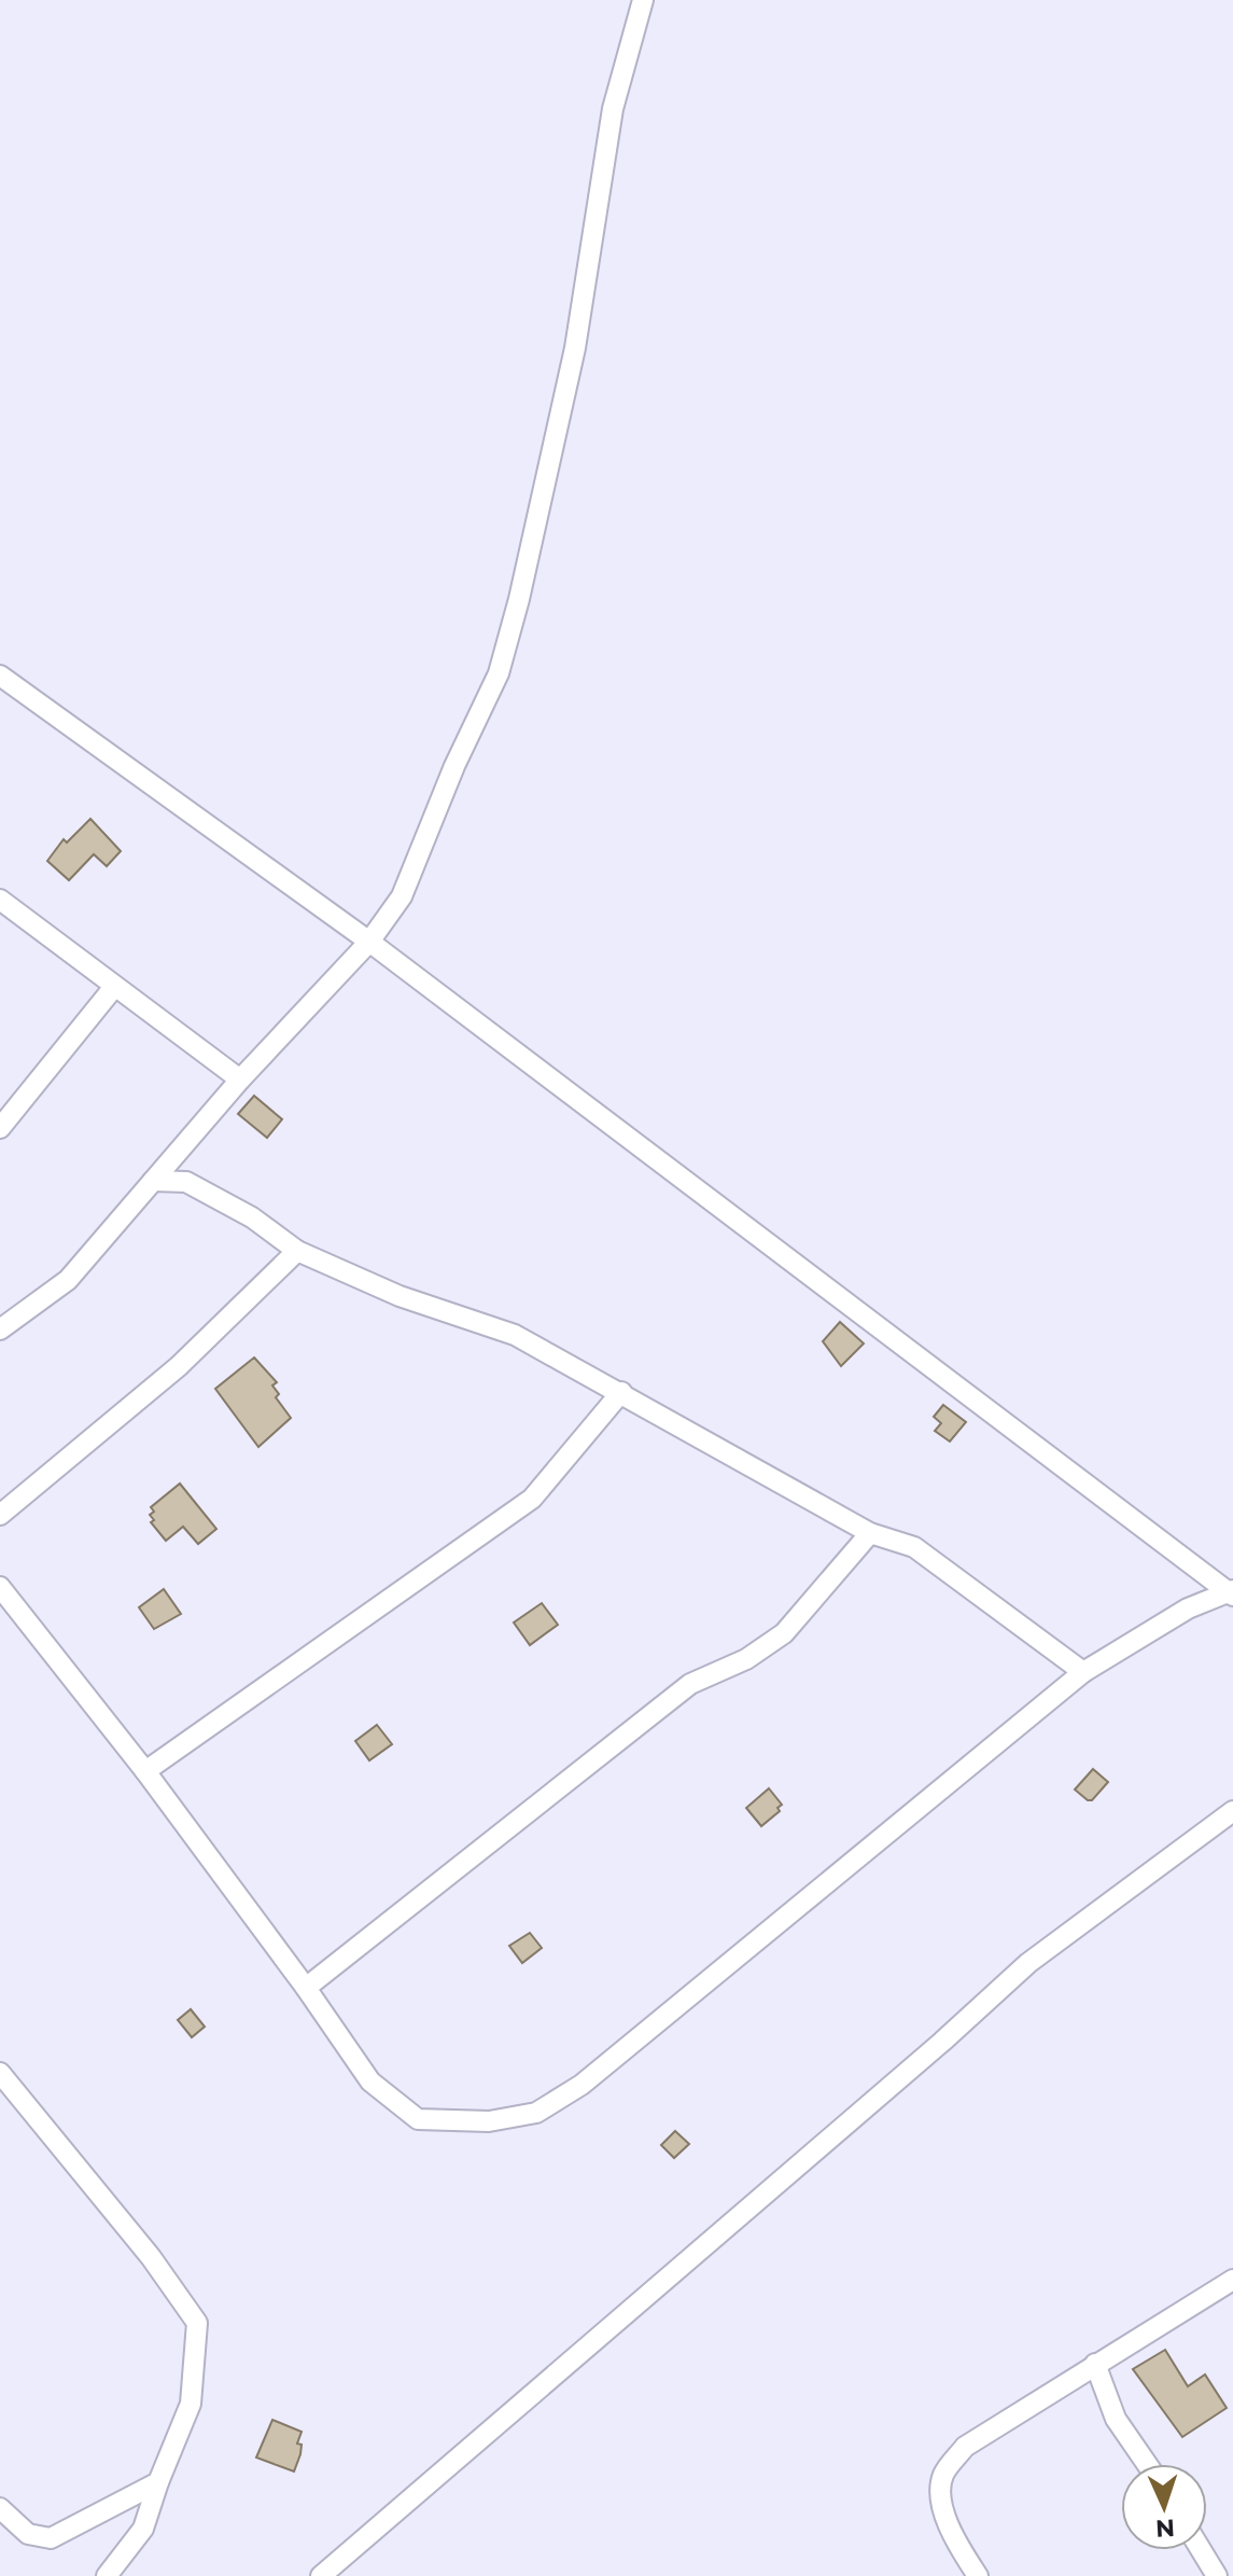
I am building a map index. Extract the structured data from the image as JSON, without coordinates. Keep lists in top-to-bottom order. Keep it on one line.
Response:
{"north":"bottom"}
